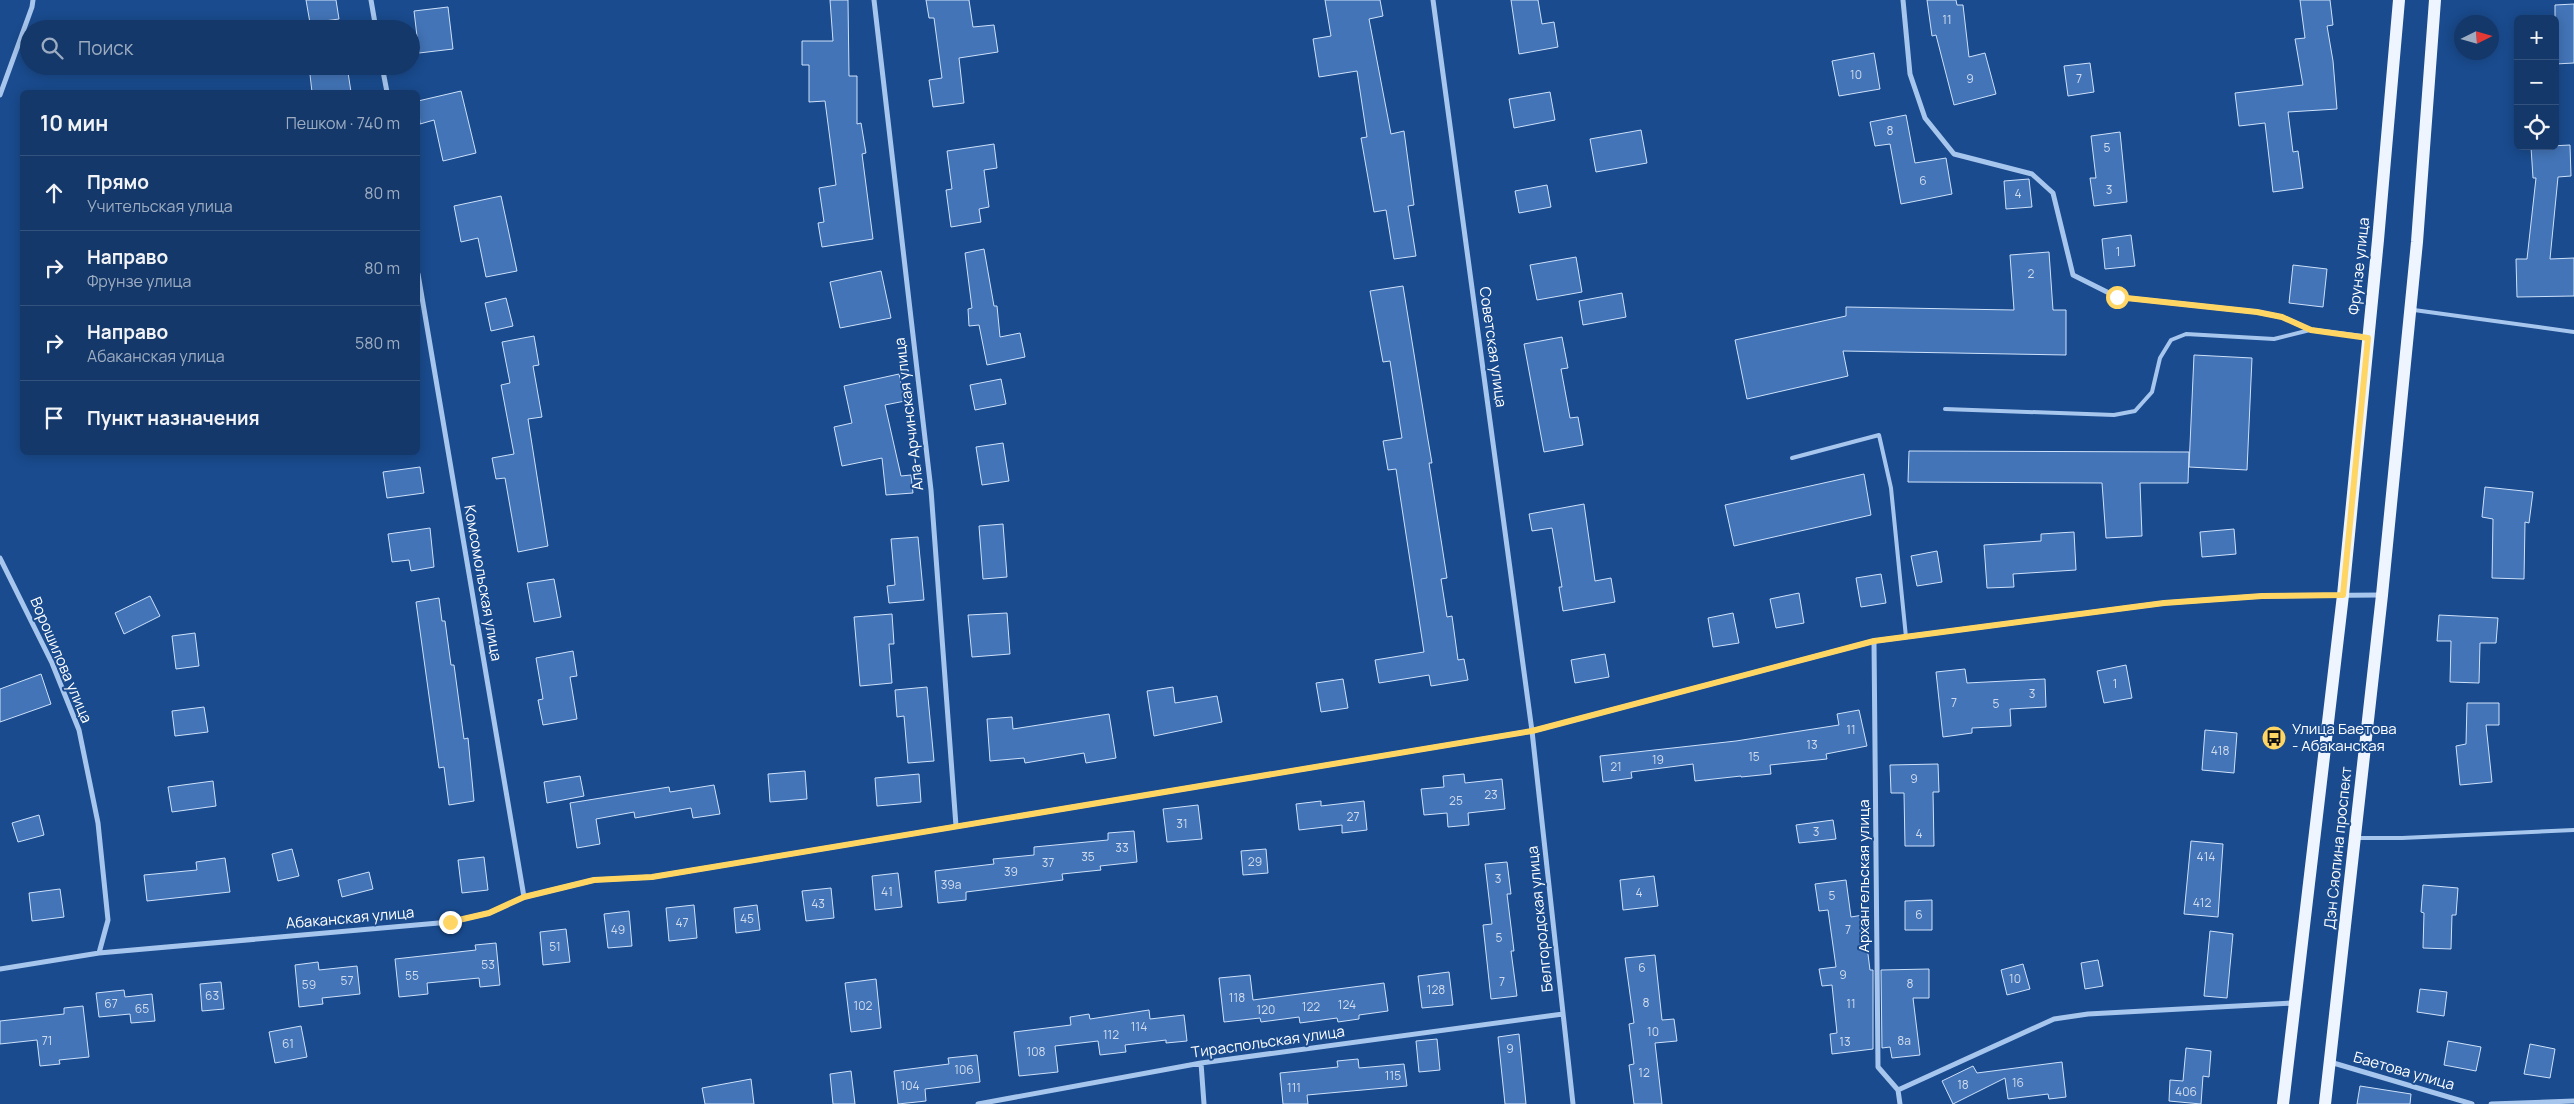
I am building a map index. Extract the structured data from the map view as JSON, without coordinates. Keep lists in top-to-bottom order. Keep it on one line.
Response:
{"streets":{"main road":["Фрунзе улица","Дэн Сяопина проспект"],"street":["Советская улица","Ала-Арчинская улица","Комсомольская улица","Ворошилова улица","Архангельская улица","Абаканская улица","Белгородская улица","Тираспольская улица","Баетова улица"]},"crossings":[["Фрунзе улица","Дэн Сяопина проспект"],["Фрунзе улица","Абаканская улица"],["Советская улица","Абаканская улица"],["Советская улица","Белгородская улица"],["Ала-Арчинская улица","Абаканская улица"],["Комсомольская улица","Абаканская улица"],["Ворошилова улица","Абаканская улица"],["Дэн Сяопина проспект","Абаканская улица"],["Дэн Сяопина проспект","Баетова улица"],["Архангельская улица","Абаканская улица"],["Абаканская улица","Белгородская улица"],["Белгородская улица","Тираспольская улица"]],"places":{"bus stop":["Улица Баетова - Абаканская"]},"house_numbers":["11","10","9","7","8","5","6","3","4","1","2","1","3","7","5","11","13","418","15","19","21","9","23","25","27","31","3","4","33","35","414","29","37","39","3","39a","41","4","5","412","43","6","45","47","49","7","5","51","53","6","9","55","10","57","7","8","59","128","63","118","8","67","11","124","102","122","65","120","114","10","112","71","8a","13","61","9","108","106","12","115","16","18","104","111","406"],"north":"right","page":{"map_buttons":["+","−"],"search":"Поиск","heading":["10 мин","Пешком · 740 m"],"list":[["Прямо","Учительская улица","80 m"],["Направо","Фрунзе улица","80 m"],["Направо","Абаканская улица","580 m"],"Пункт назначения"]}}
